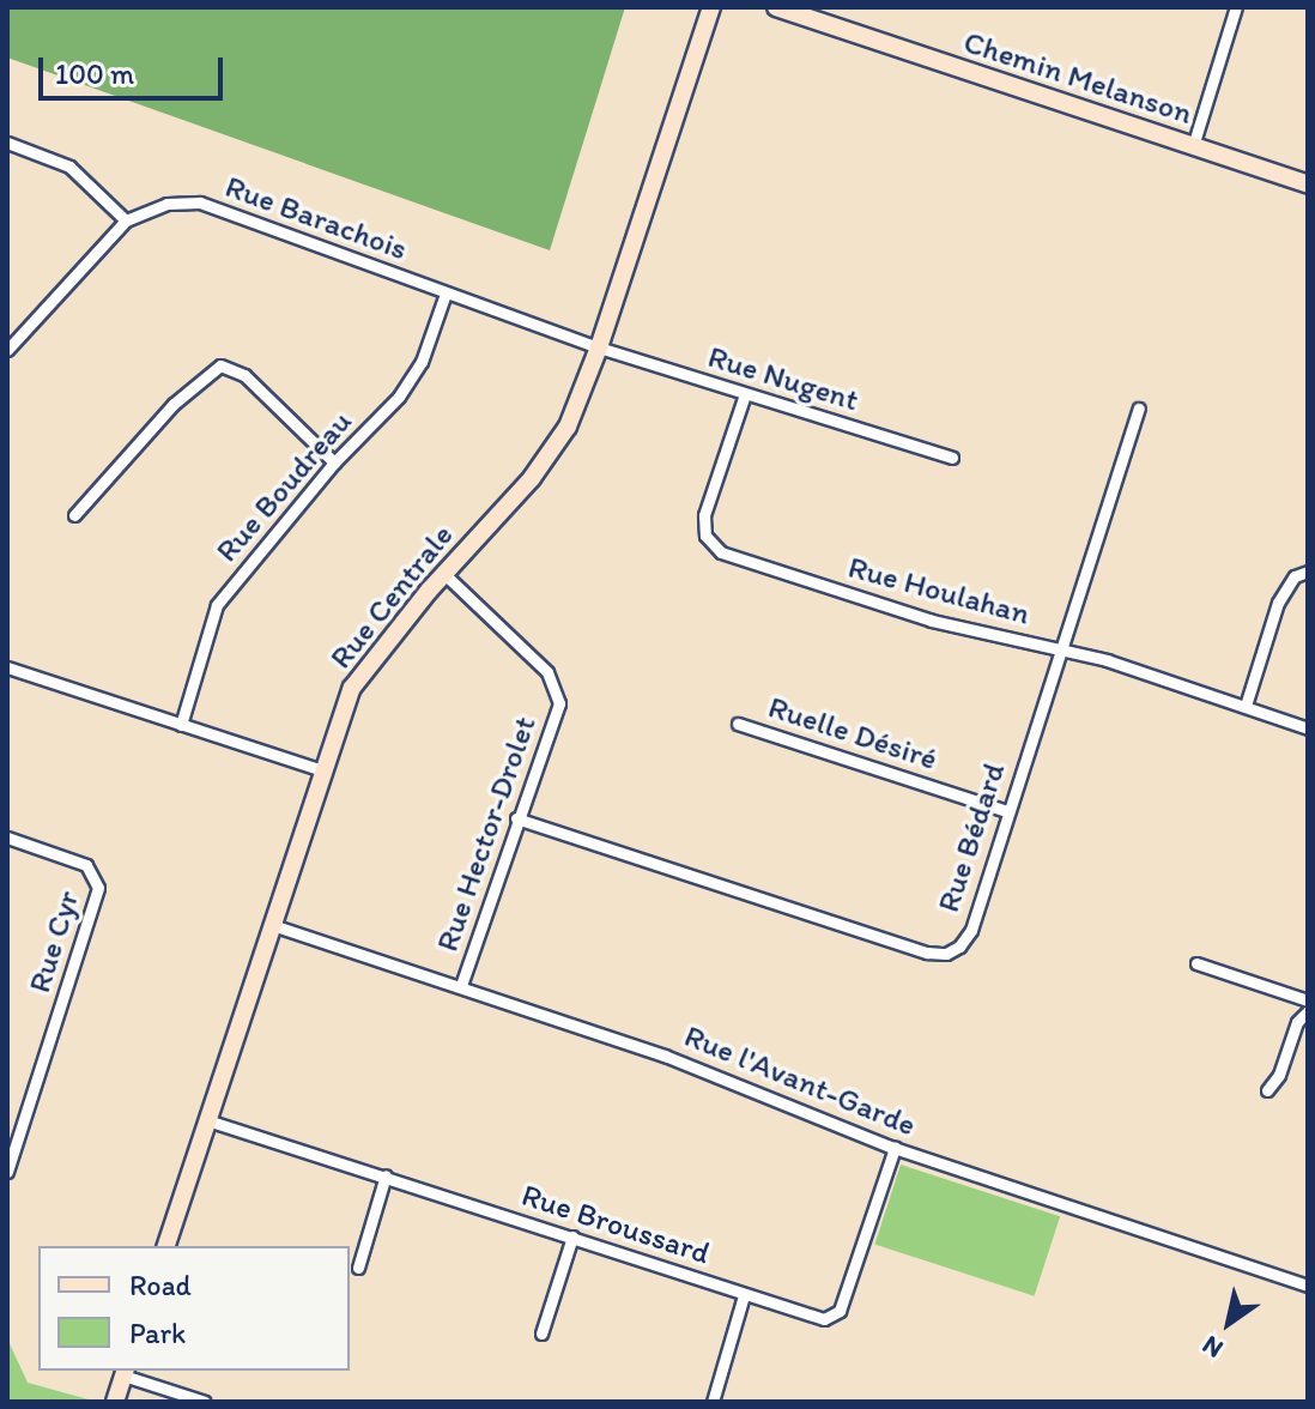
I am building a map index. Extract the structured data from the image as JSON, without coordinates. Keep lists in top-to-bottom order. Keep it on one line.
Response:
{"streets":{"street":["Chemin Melanson","Rue Barachois","Rue Nugent","Rue Boudreau","Rue Houlahan","Rue Centrale","Ruelle Désiré","Rue Hector-Drolet","Rue Bédard","Rue Cyr","Rue l'Avant-Garde","Rue Broussard"]},"crossings":[["Rue Barachois","Rue Nugent"],["Rue Barachois","Rue Boudreau"],["Rue Barachois","Rue Centrale"],["Rue Nugent","Rue Houlahan"],["Rue Nugent","Rue Centrale"],["Rue Houlahan","Rue Bédard"],["Rue Centrale","Rue Hector-Drolet"],["Rue Centrale","Rue l'Avant-Garde"],["Rue Centrale","Rue Broussard"],["Ruelle Désiré","Rue Bédard"],["Rue Hector-Drolet","Rue Bédard"],["Rue Hector-Drolet","Rue l'Avant-Garde"],["Rue l'Avant-Garde","Rue Broussard"]],"legend":["Road","Park"],"scale_bar":"100 m","north":"bottom left"}
